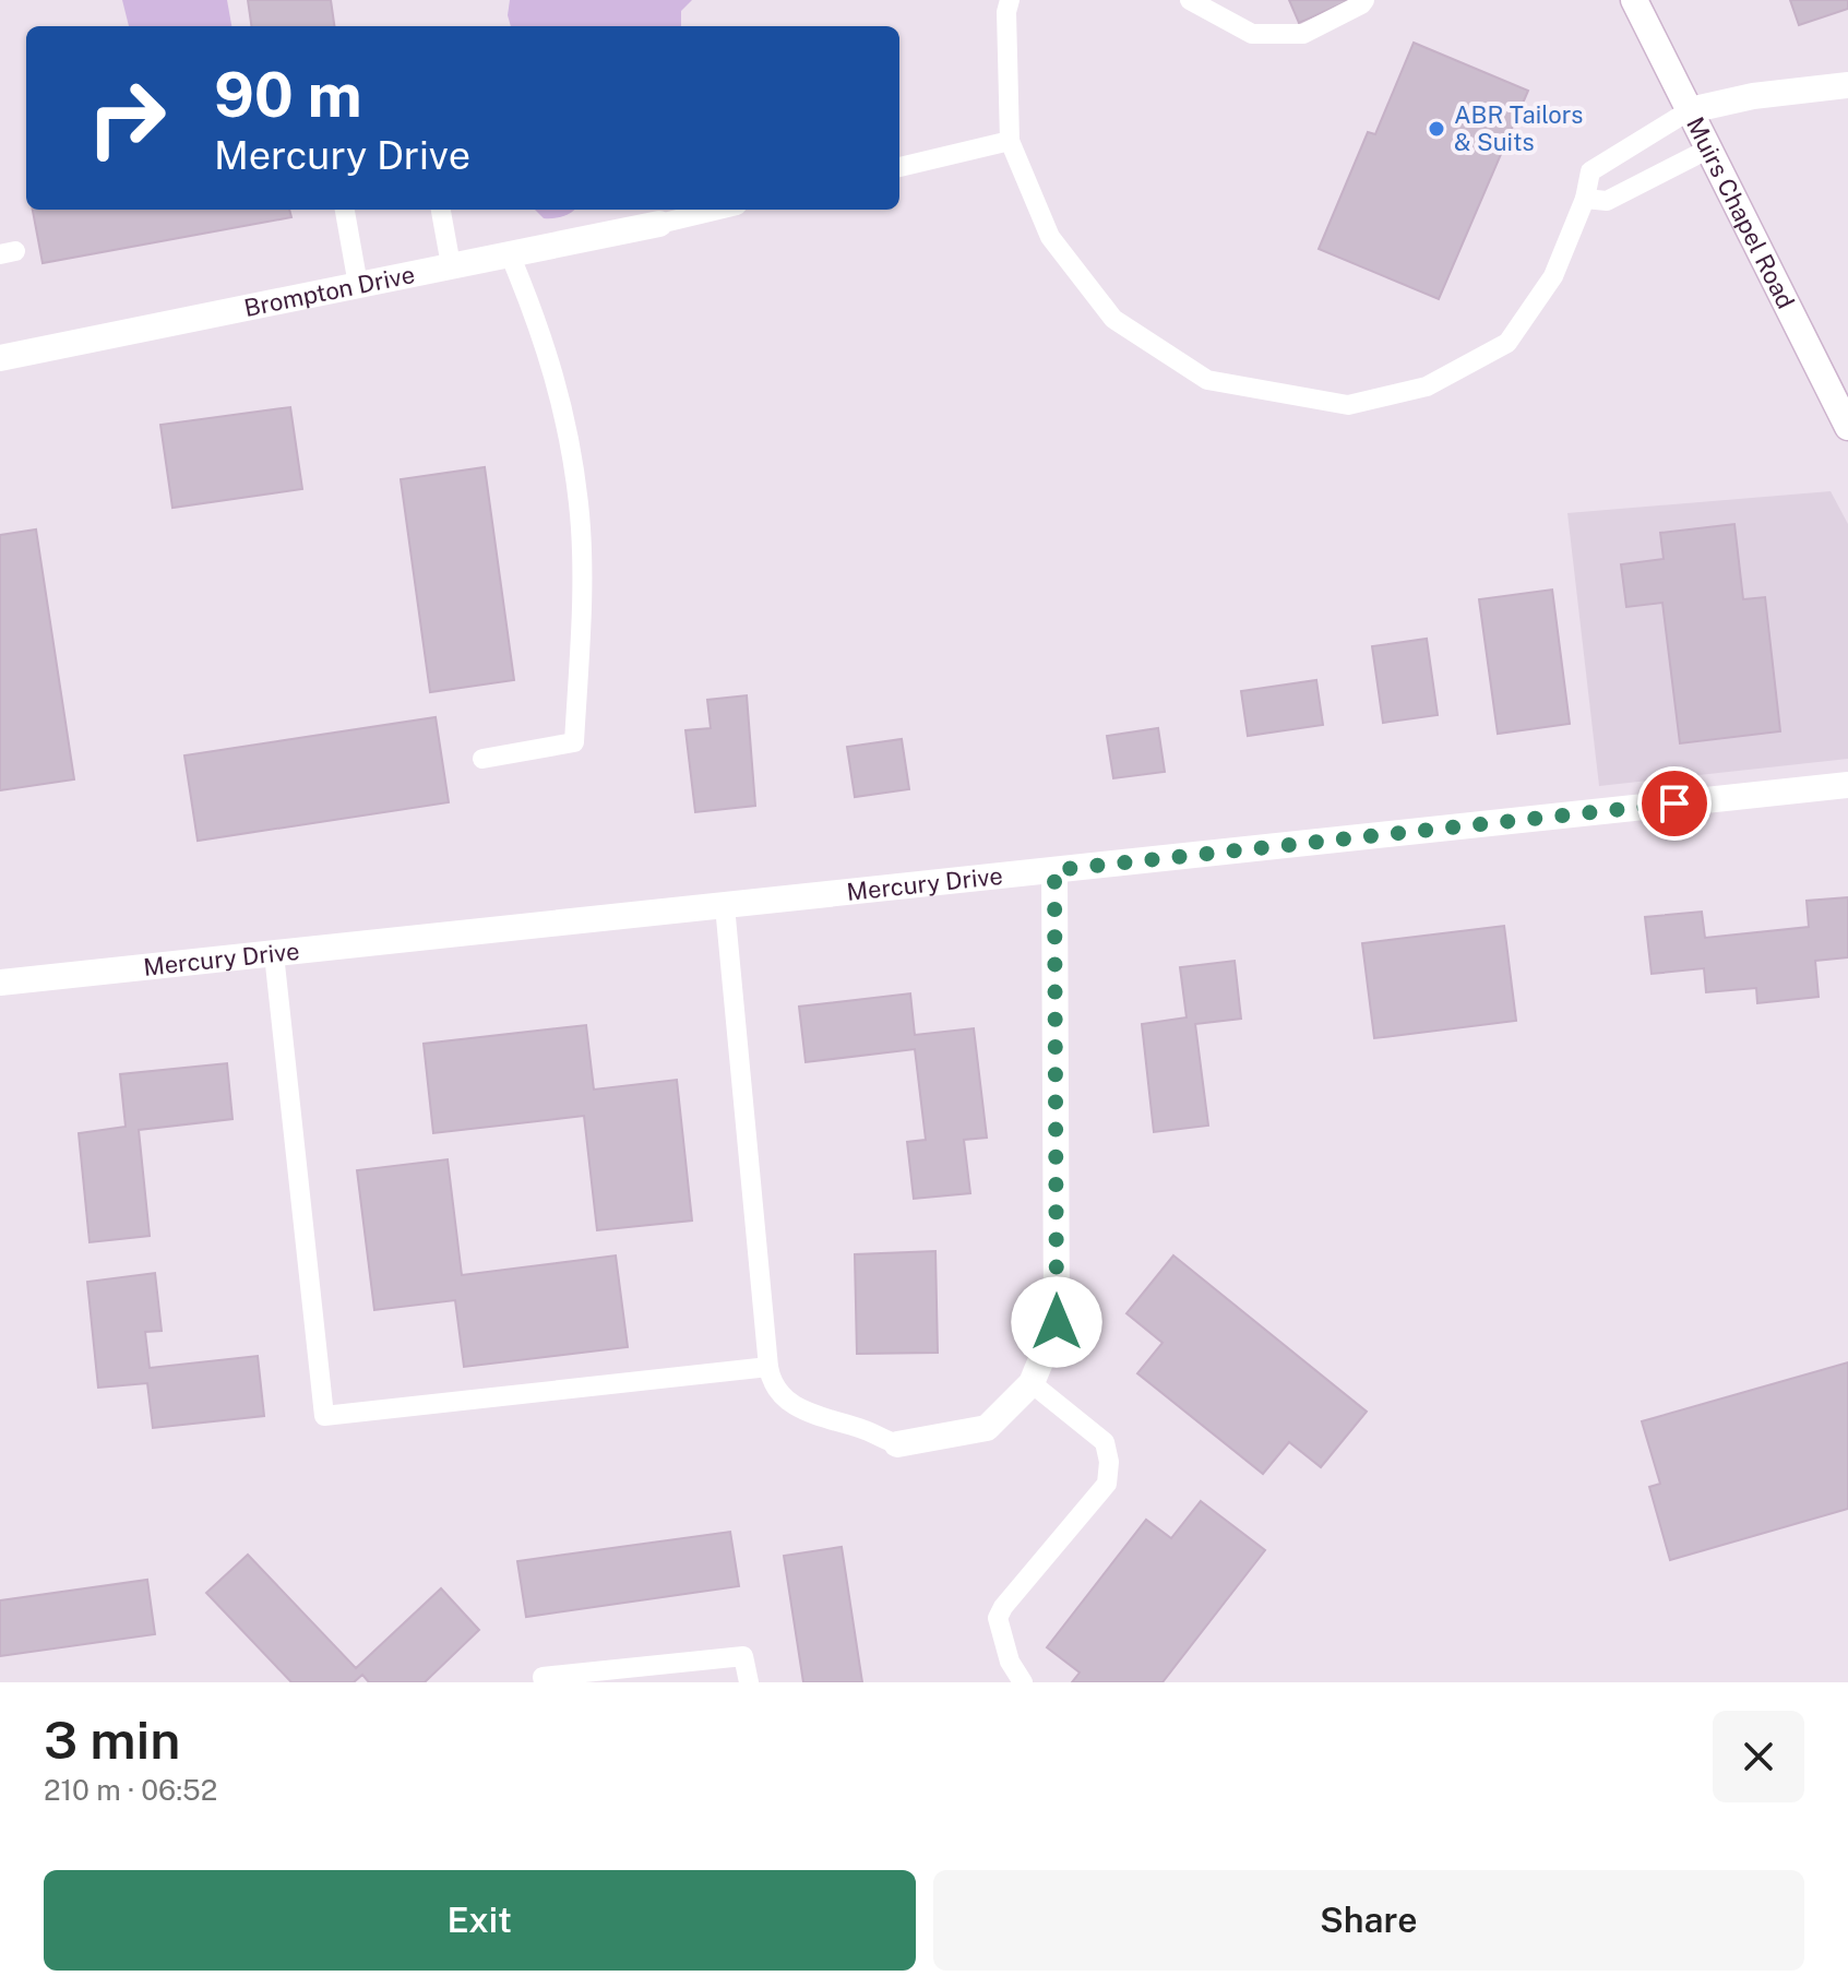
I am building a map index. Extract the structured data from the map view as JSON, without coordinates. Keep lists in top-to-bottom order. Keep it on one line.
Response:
{"streets":{"street":["Muirs Chapel Road","Brompton Drive","Mercury Drive"]},"places":["ABR Tailors & Suits"],"page":{"turn":["90 m","Mercury Drive"],"heading":["3 min","210 m · 06:52"],"buttons":["Exit","Share"]}}
